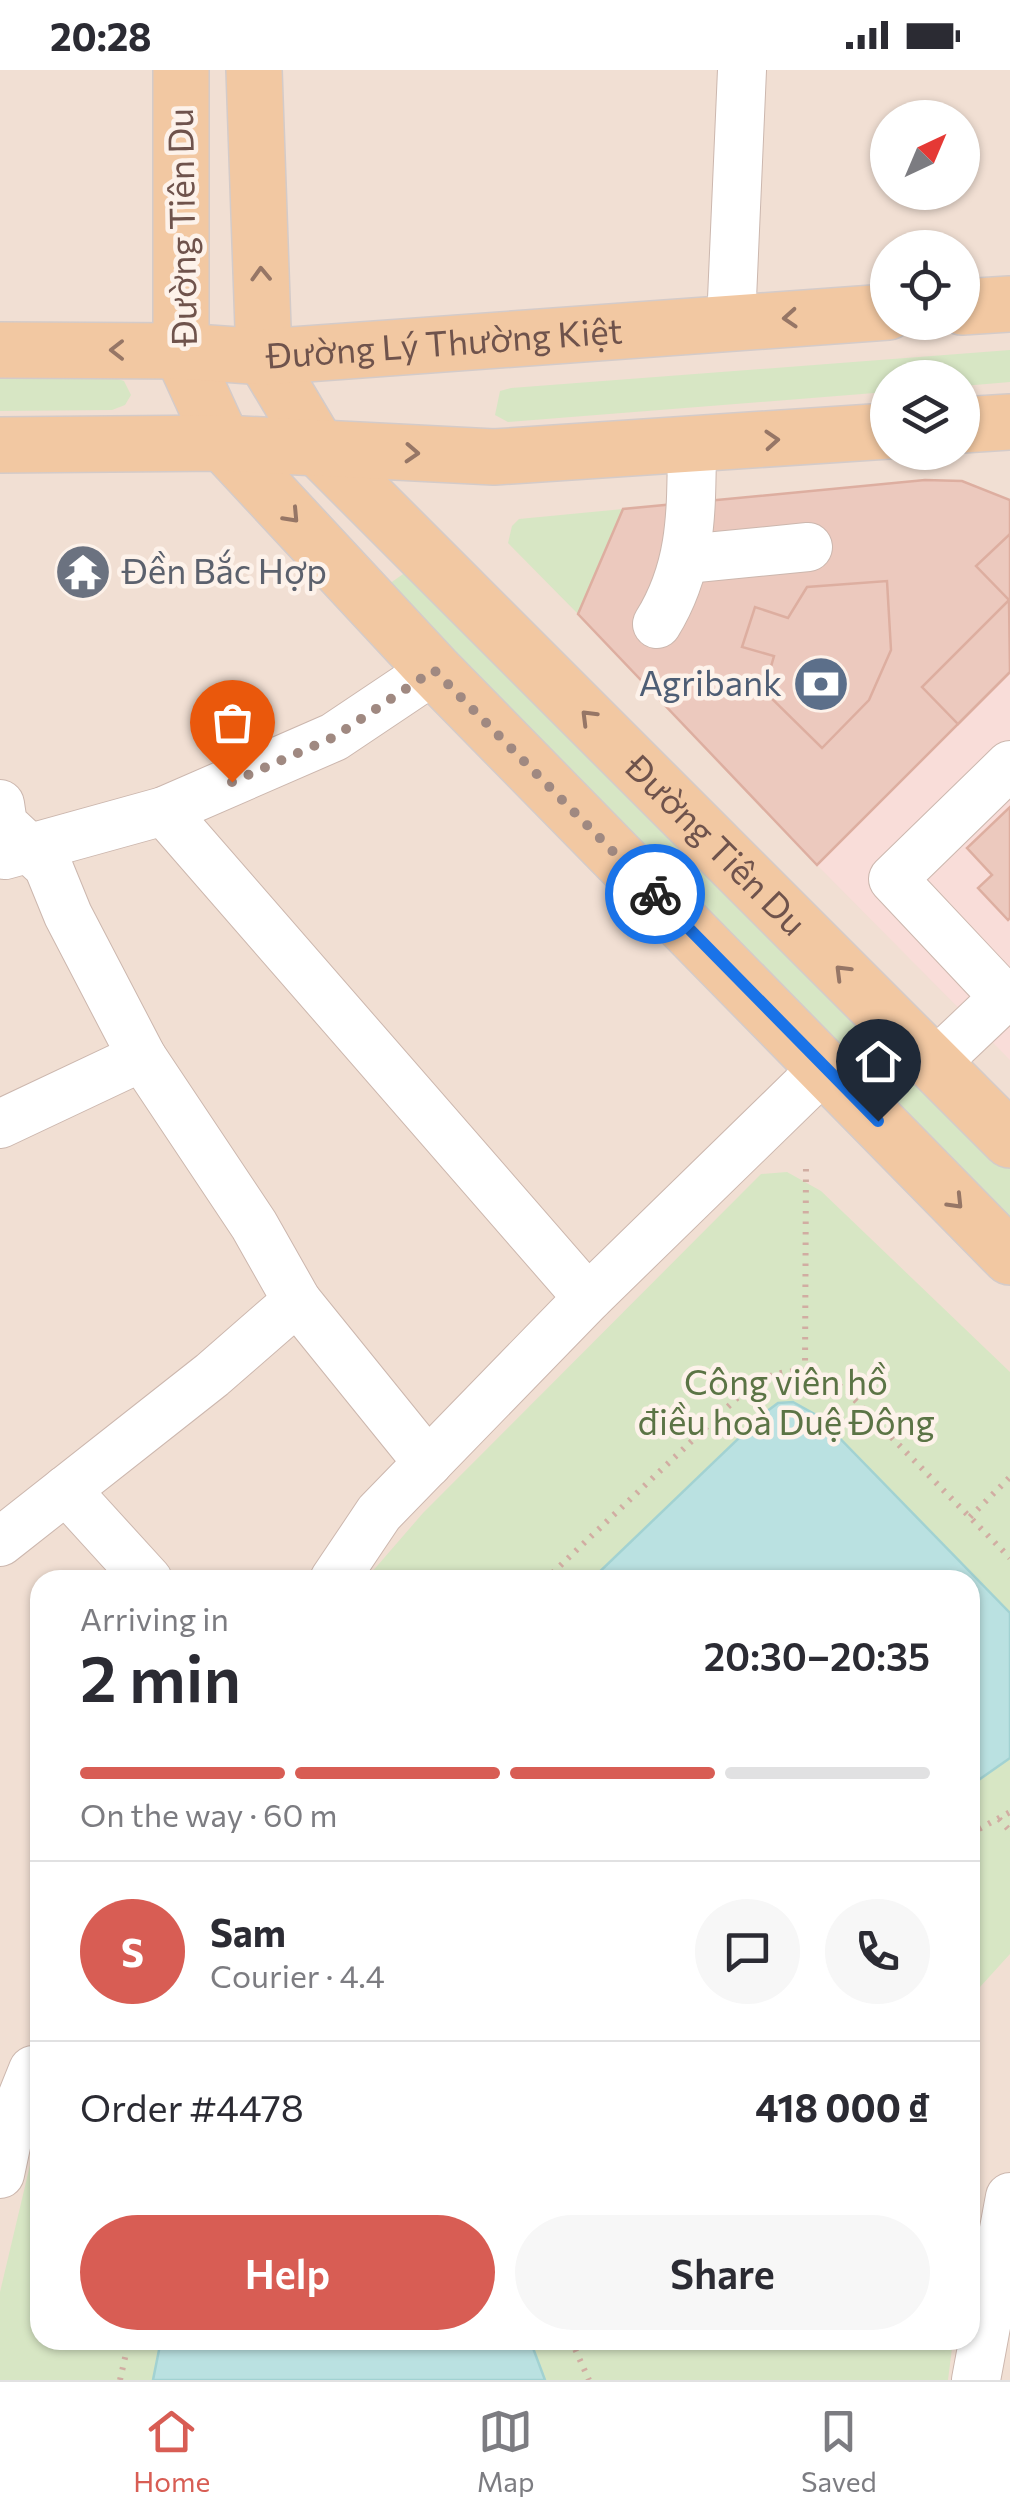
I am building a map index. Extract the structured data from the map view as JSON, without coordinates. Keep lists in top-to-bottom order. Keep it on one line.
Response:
{"streets":{"main road":["Đường Tiên Du","Đường Lý Thường Kiệt"]},"crossings":[["Đường Tiên Du","Đường Lý Thường Kiệt"]],"parks":["Công viên hồ điều hoà Duệ Đông"],"places":{"temple":["Đền Bắc Hợp"],"bank":["Agribank"]},"north":"top right","page":{"status":"20:28","heading":["2 min","Arriving in","20:30–20:35"],"panel":["Sam","Courier · 4.4","Order #4478","418 000 ₫"],"bar":"On the way · 60 m","round":"S","buttons":["Help","Share"],"tabs":["Home","Map","Saved"]}}
